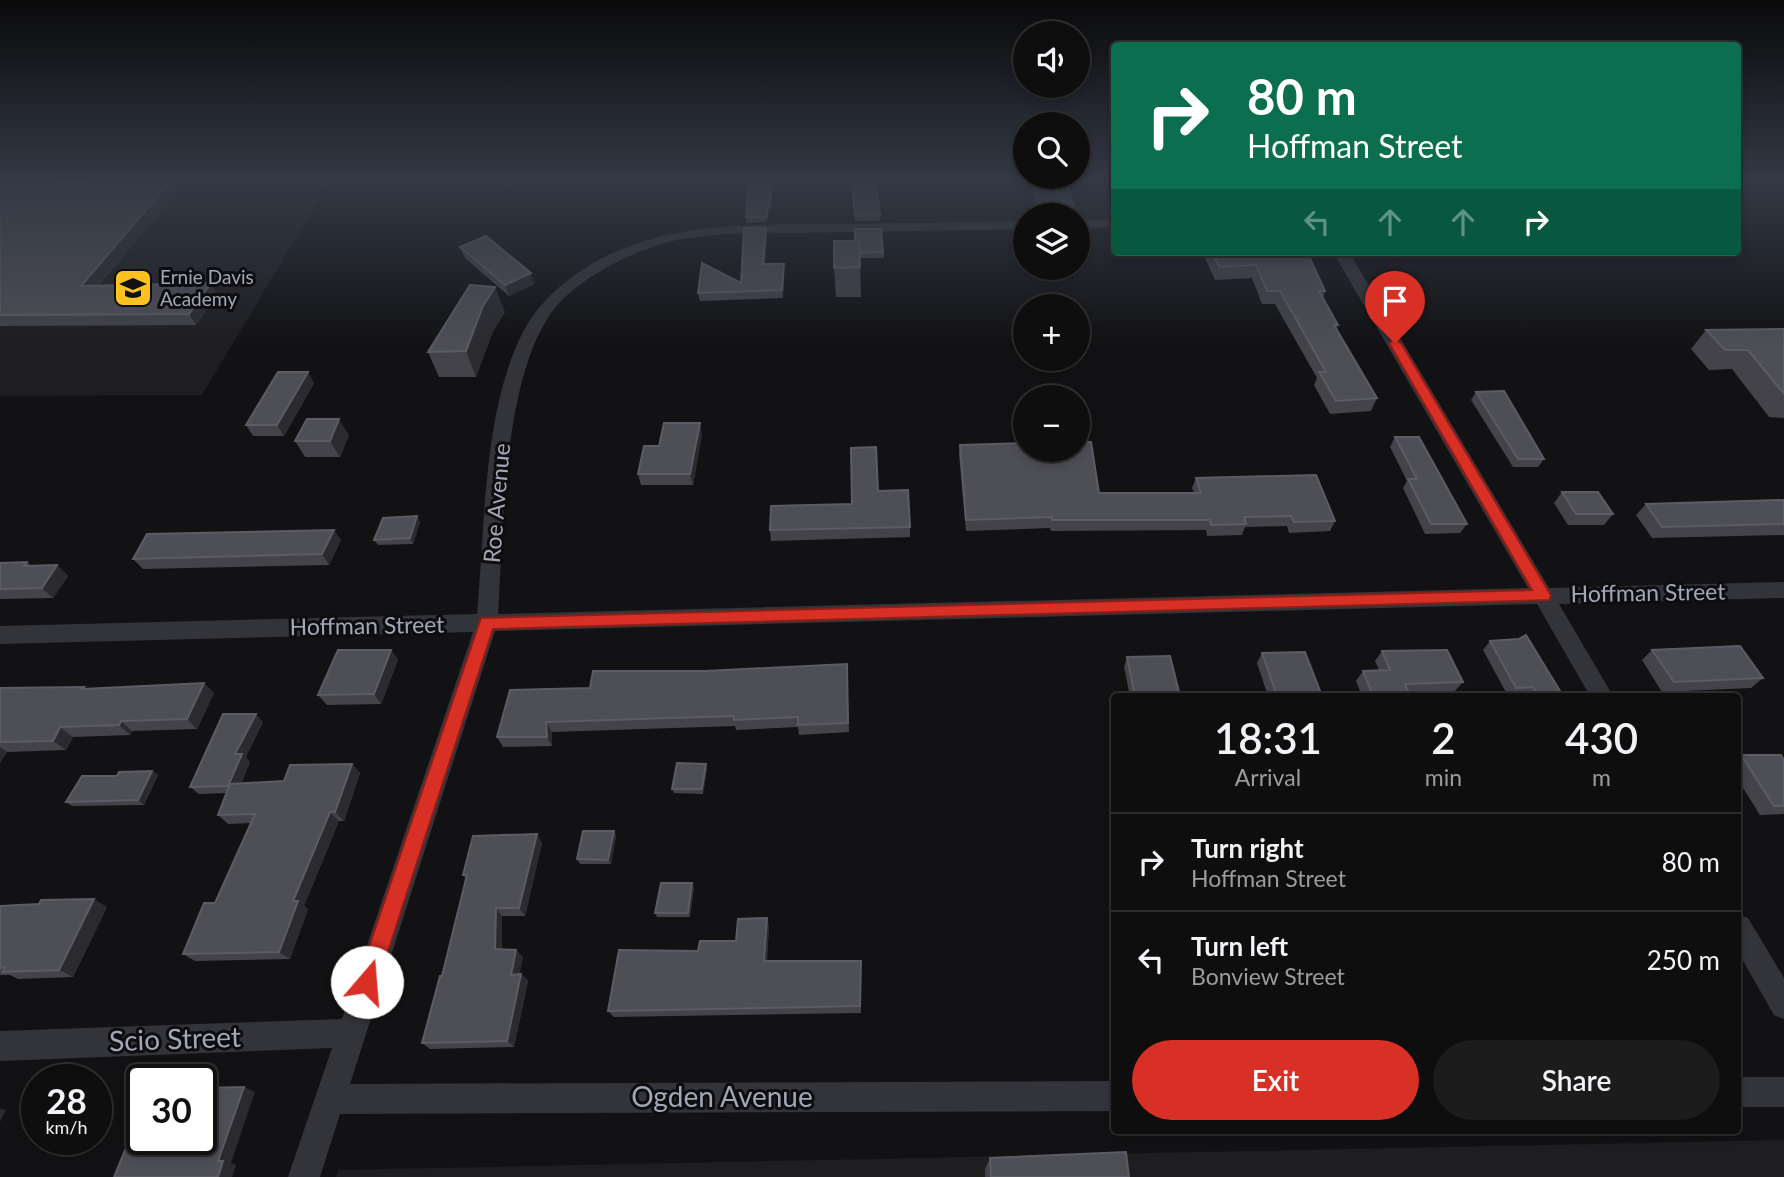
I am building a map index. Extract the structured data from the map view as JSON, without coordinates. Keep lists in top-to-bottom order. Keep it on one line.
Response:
{"streets":{"street":["Roe Avenue","Hoffman Street","Scio Street","Ogden Avenue"]},"crossings":[["Roe Avenue","Hoffman Street"],["Roe Avenue","Scio Street"],["Roe Avenue","Ogden Avenue"]],"places":{"school or university":["Ernie Davis Academy"]},"page":{"map_buttons":["+","−"],"turn":["80 m","Hoffman Street"],"eta":["18:31","Arrival","2","min","430","m"],"list":[{"name":"Turn right","note":"Hoffman Street","value":"80 m"},{"name":"Turn left","note":"Bonview Street","value":"250 m"}],"buttons":["Exit","Share"],"speed":"28 km/h","limit":"30"}}
